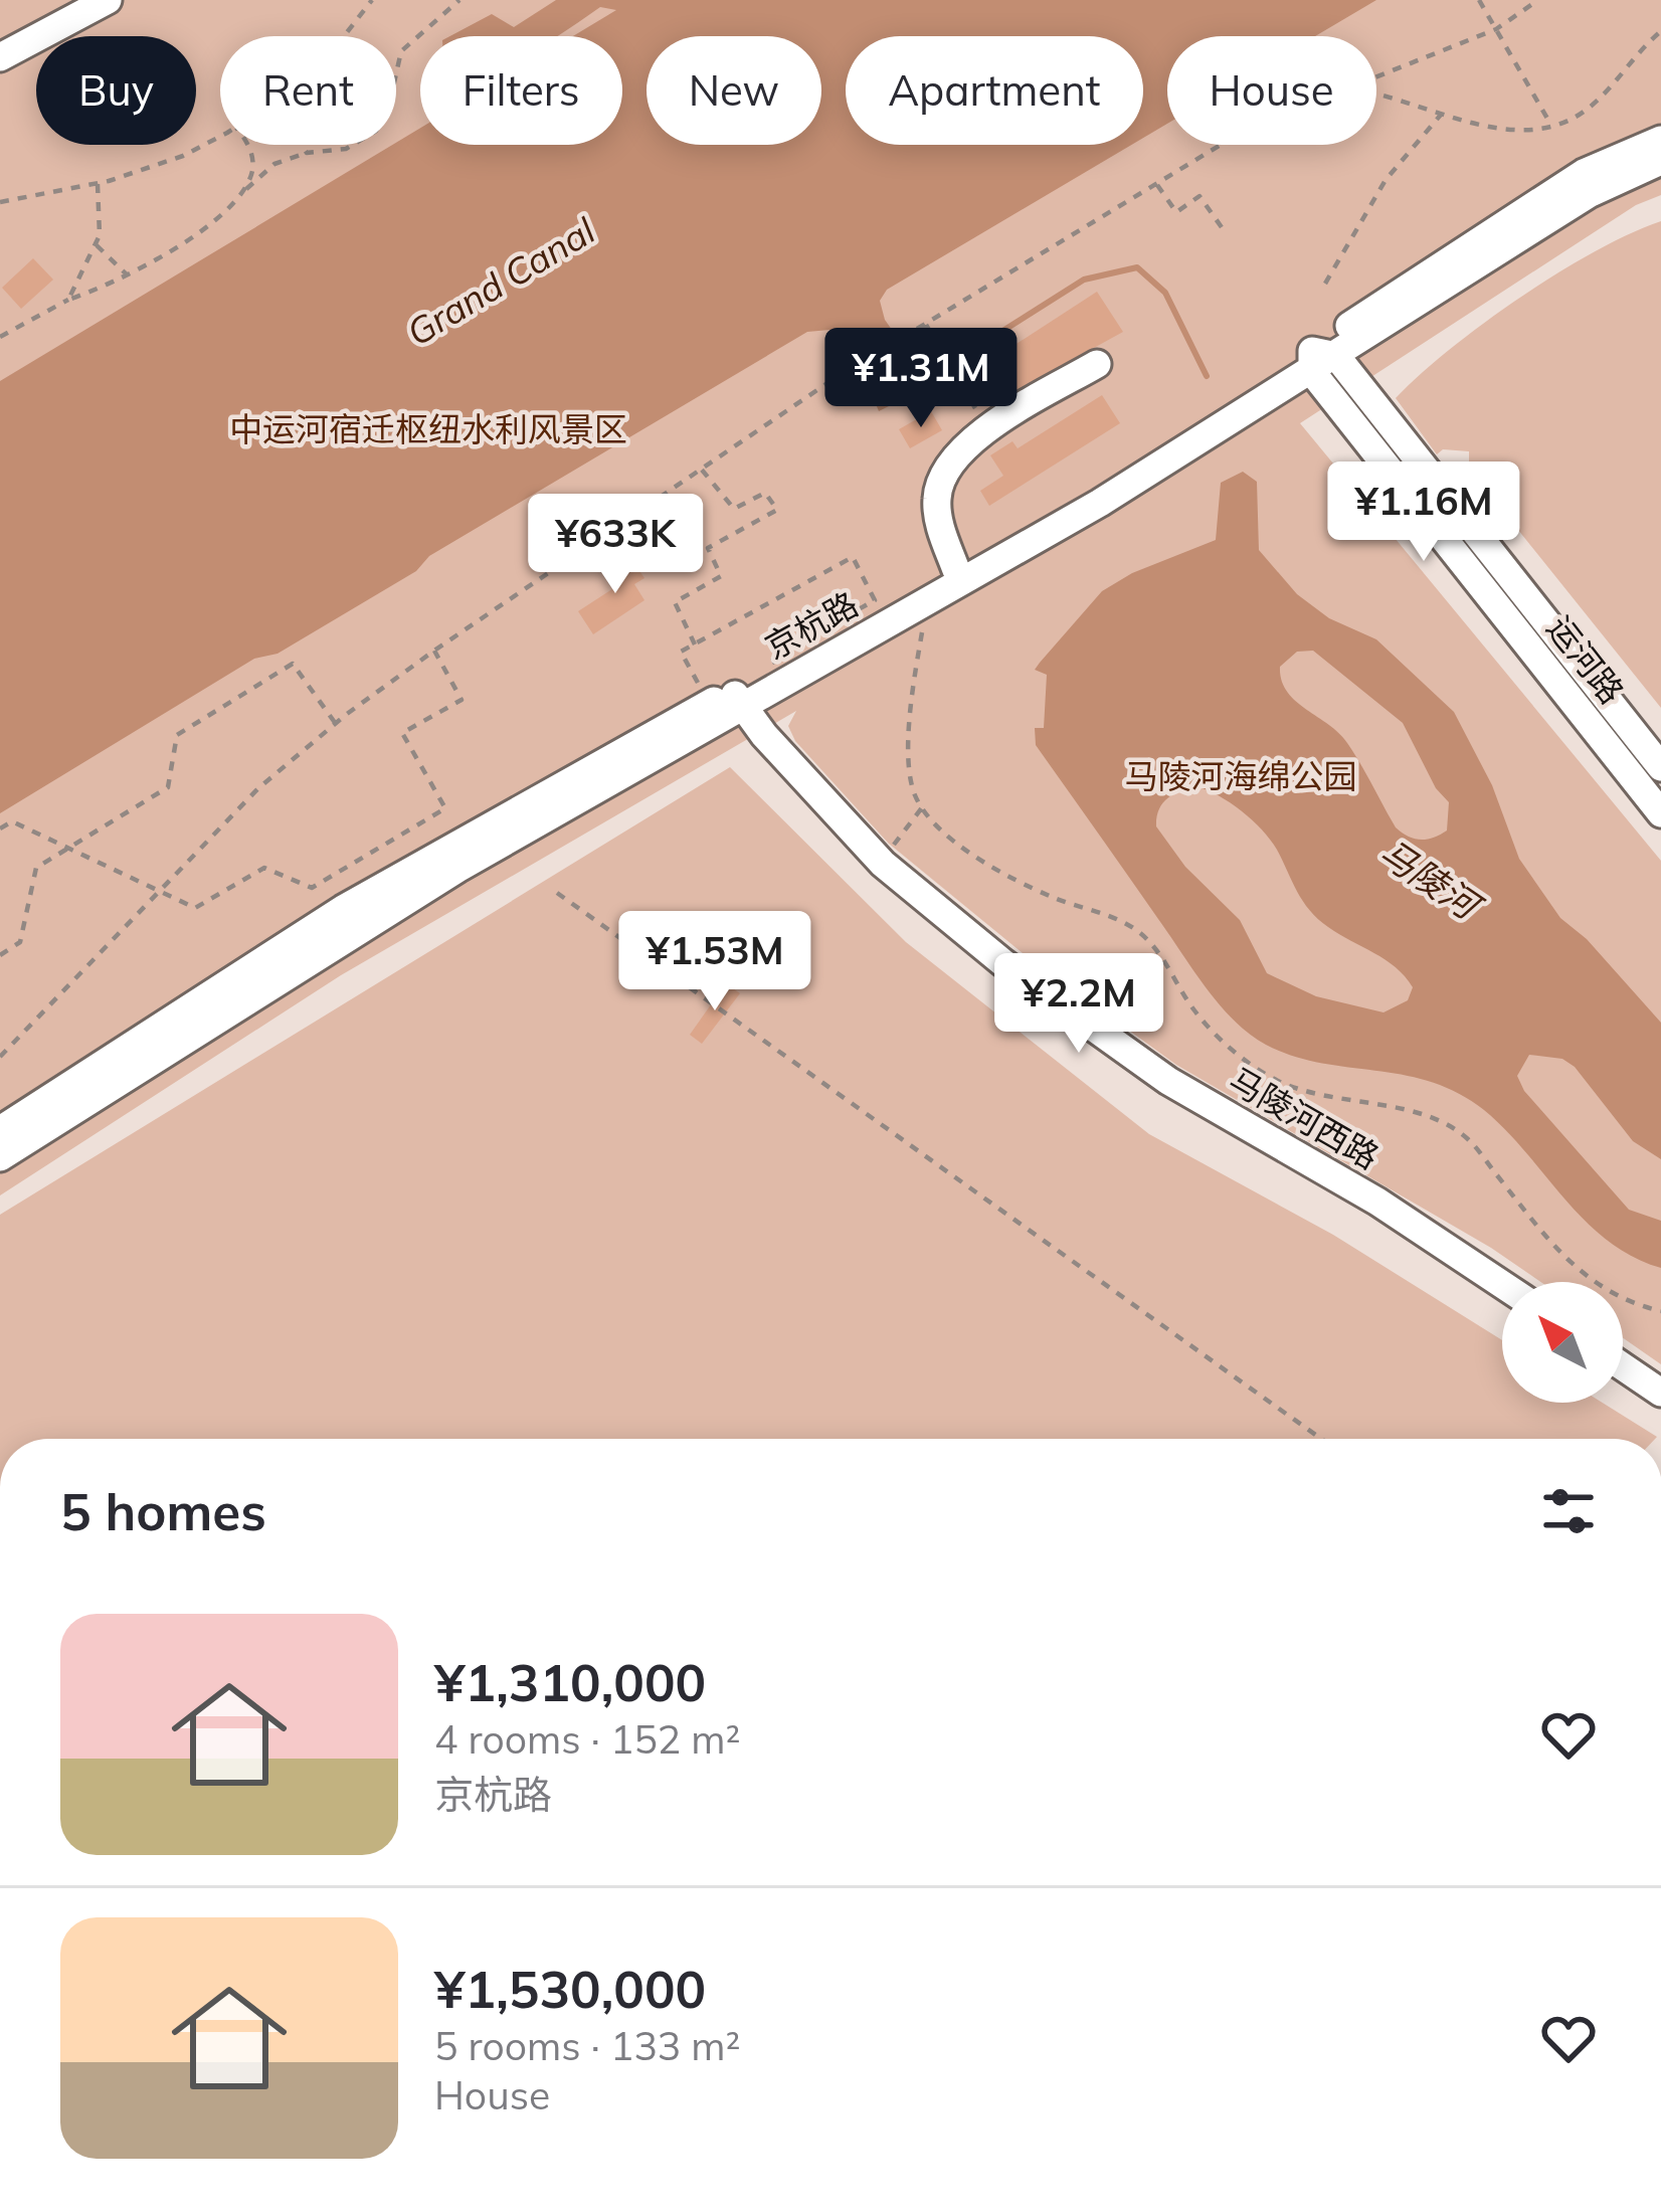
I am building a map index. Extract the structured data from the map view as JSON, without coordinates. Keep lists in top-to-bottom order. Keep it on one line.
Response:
{"streets":{"street":["京杭路","运河路","马陵河西路"]},"crossings":[["京杭路","运河路"],["京杭路","马陵河西路"]],"water":["Grand Canal","马陵河"],"parks":["中运河宿迁枢纽水利风景区","马陵河海绵公园"],"north":"top left","page":{"chip":["Buy","Rent","Filters","New","Apartment","House"],"price":["¥1.31M","¥1.16M","¥633K","¥1.53M","¥2.2M"],"heading":"5 homes","list":[{"name":"¥1,310,000","note":"4 rooms · 152 m² · 京杭路"},{"name":"¥1,530,000","note":"5 rooms · 133 m² · House"}]}}
